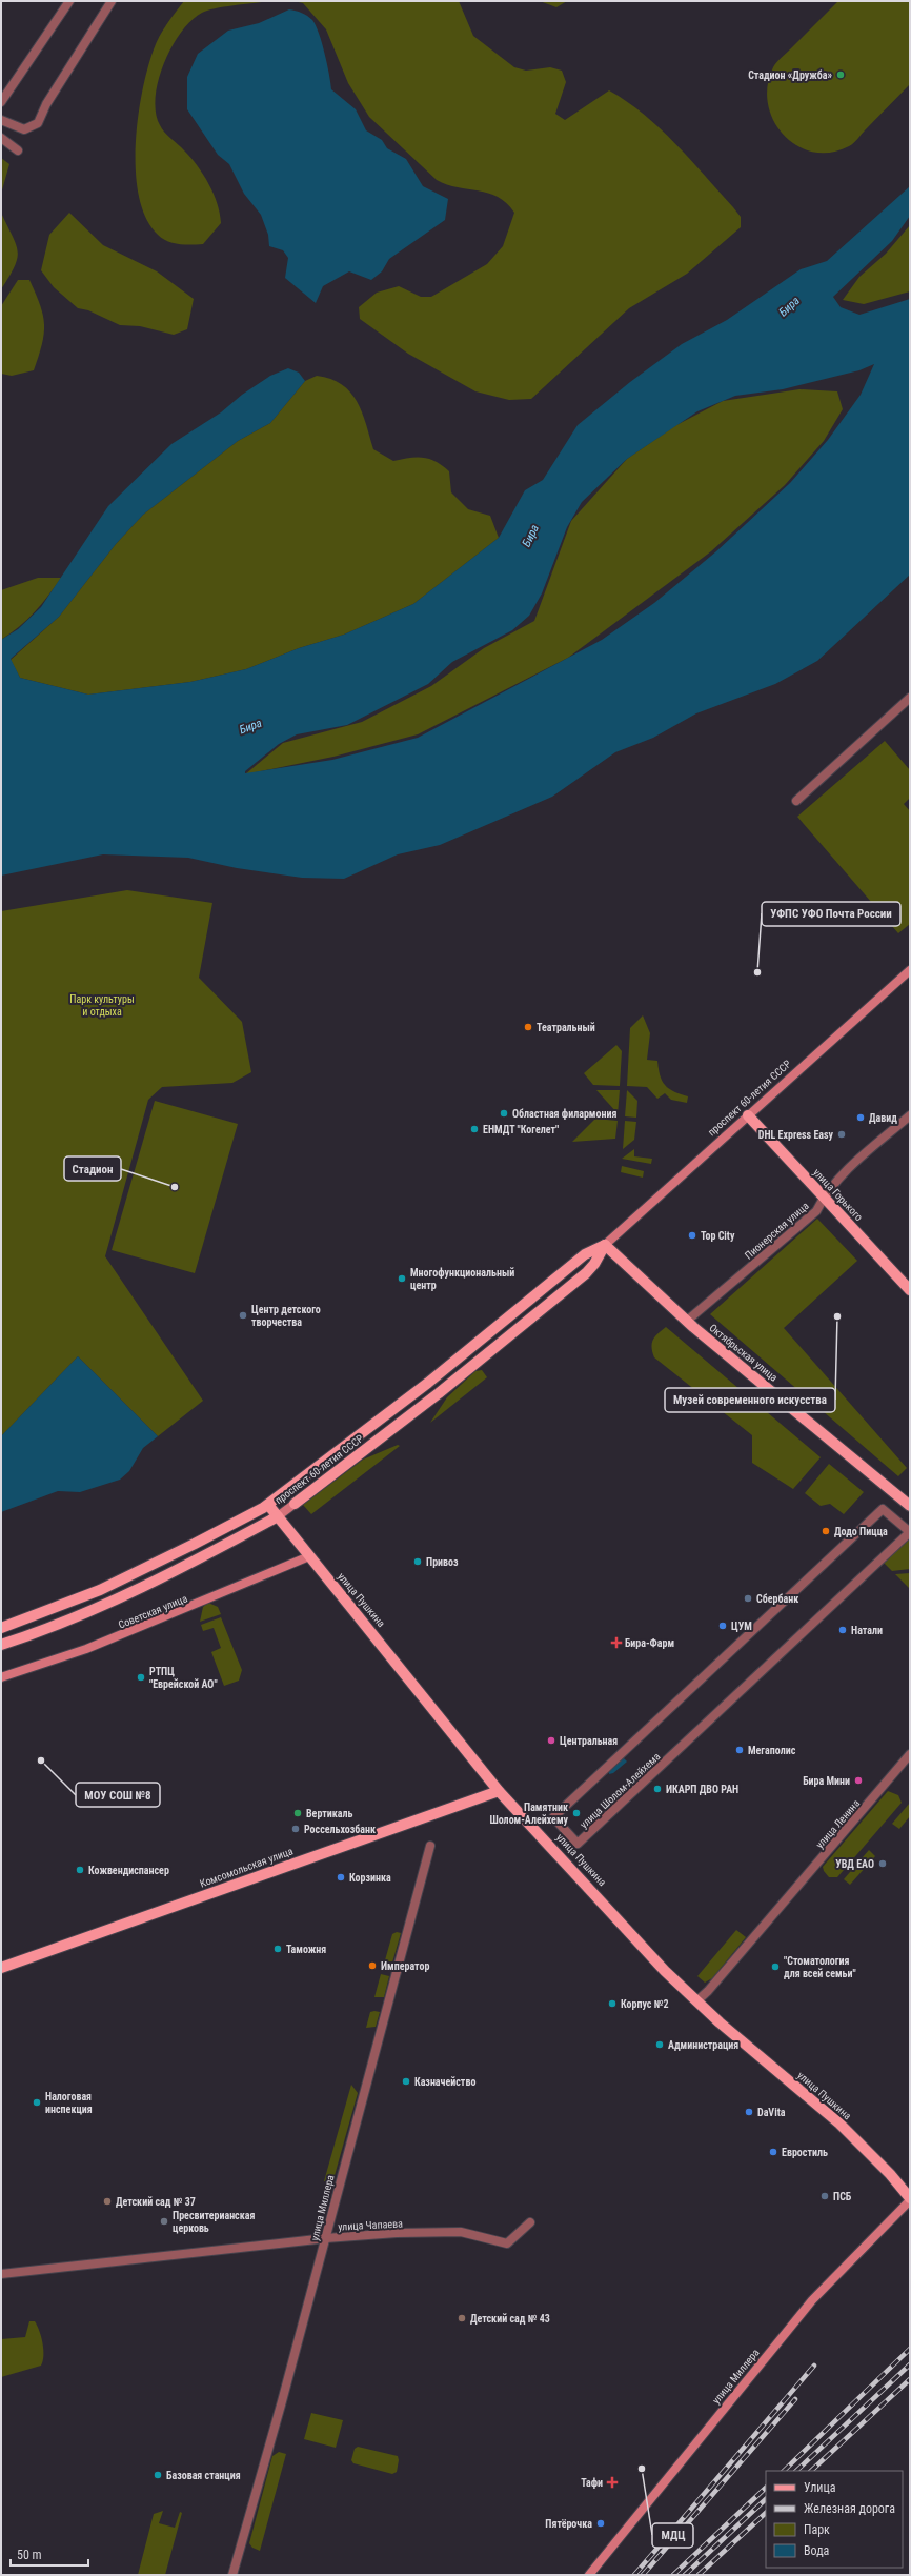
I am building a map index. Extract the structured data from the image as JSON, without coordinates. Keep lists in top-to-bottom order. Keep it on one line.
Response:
{"streets":{"main road":["проспект 60-летия СССР","улица Горького","Октябрьская улица","улица Пушкина","Советская улица","Комсомольская улица","улица Миллера"],"street":["Пионерская улица","улица Шолом-Алейхема","улица Ленина","улица Чапаева"]},"crossings":[["проспект 60-летия СССР","улица Горького"],["проспект 60-летия СССР","Октябрьская улица"],["проспект 60-летия СССР","улица Пушкина"],["улица Горького","Пионерская улица"],["Пионерская улица","Октябрьская улица"],["улица Пушкина","Советская улица"],["улица Пушкина","улица Ленина"],["улица Пушкина","Комсомольская улица"],["улица Пушкина","улица Миллера"],["улица Миллера","улица Чапаева"]],"water":["Бира"],"parks":["Парк культуры и отдыха"],"places":{"other":["Стадион «Дружба»","УФПС УФО Почта России","Театральный","Областная филармония","Давид","ЕНМДТ \"Когелет\"","DHL Express Easy","Стадион","Top City","Многофункциональный центр","Центр детского творчества","Музей современного искусства","Додо Пицца","Привоз","Сбербанк","ЦУМ","Натали","РТПЦ \"Еврейской АО\"","Центральная","Мегаполис","МОУ СОШ №8","Бира Мини","ИКАРП ДВО РАН","Вертикаль","Памятник Шолом-Алейхему","Россельхозбанк","УВД ЕАО","Кожвендиспансер","Корзинка","Таможня","Император","\"Стоматология для всей семьи\"","Корпус №2","Администрация","Казначейство","Налоговая инспекция","DaVita","Евростиль","ПСБ","Детский сад № 37","Пресвитерианская церковь","Детский сад № 43","МДЦ","Базовая станция","Пятёрочка"],"health":["Бира-Фарм","Тафи"]},"legend":["Улица","Железная дорога","Парк","Вода"],"scale_bar":"50 m"}
